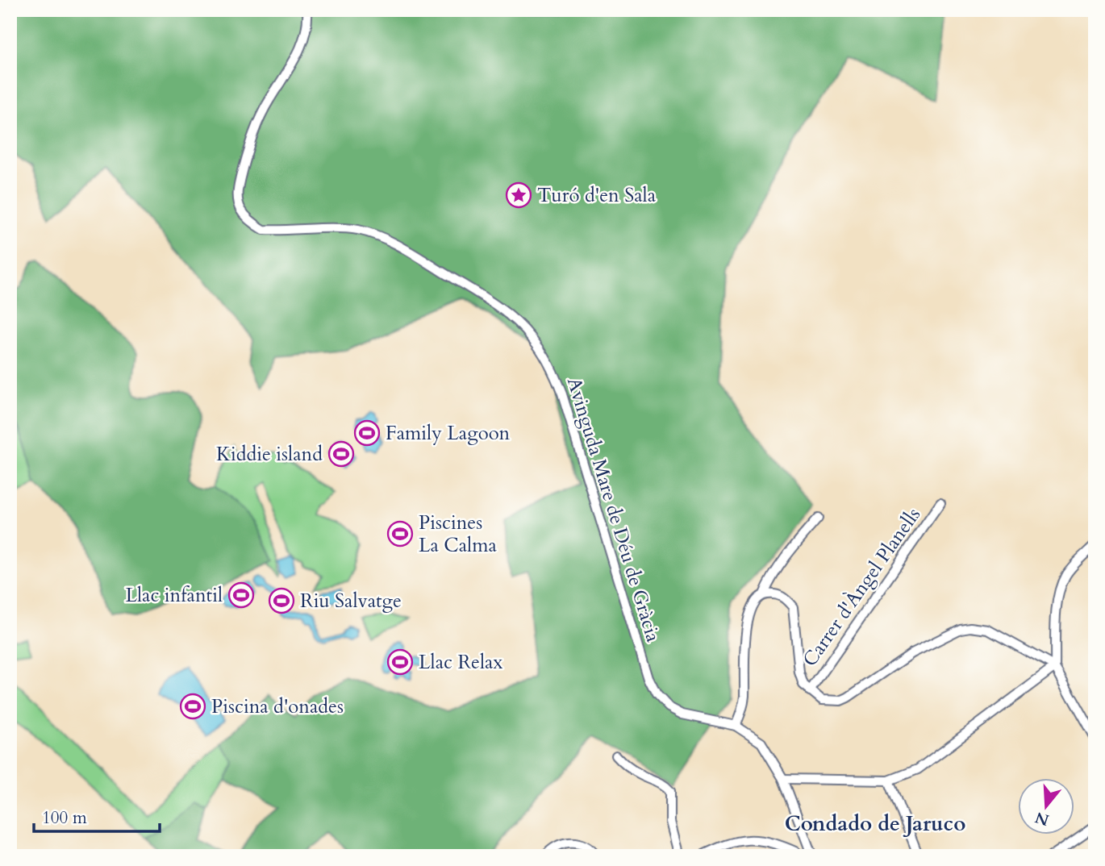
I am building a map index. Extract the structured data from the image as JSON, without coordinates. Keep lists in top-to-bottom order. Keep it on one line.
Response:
{"streets":{"street":["Avinguda Mare de Déu de Gràcia","Carrer d'Àngel Planells"]},"districts":["Condado de Jaruco"],"places":{"place":["Turó d'en Sala"],"sports":["Family Lagoon","Kiddie island","Piscines La Calma","Llac infantil","Riu Salvatge","Llac Relax","Piscina d'onades"]},"scale_bar":"100 m","north":"bottom"}
